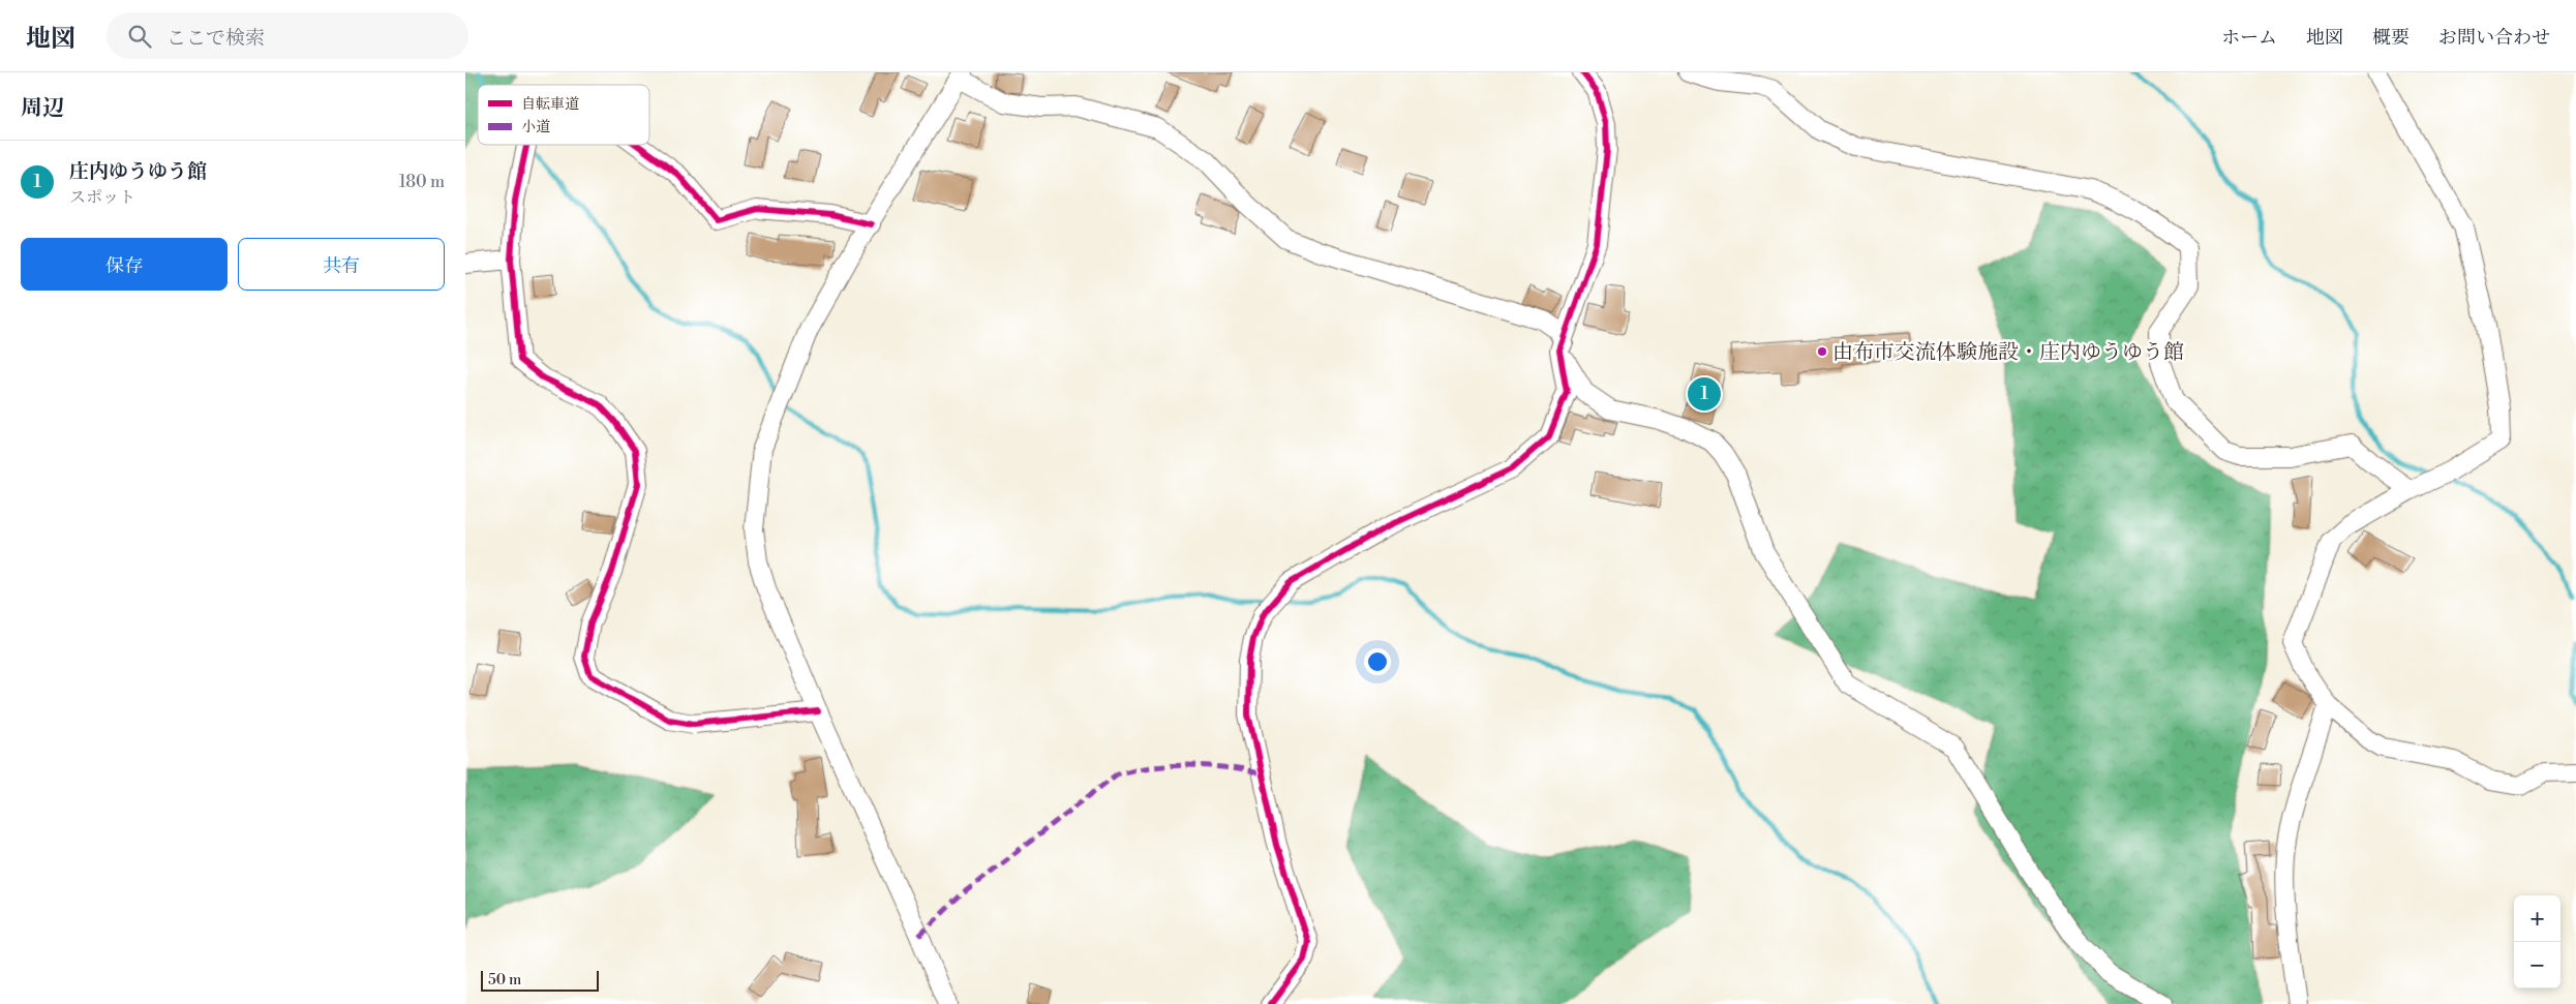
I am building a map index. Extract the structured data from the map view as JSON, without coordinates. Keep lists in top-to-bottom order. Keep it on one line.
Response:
{"places":["由布市交流体験施設・庄内ゆうゆう館"],"legend":["自転車道","小道"],"scale_bar":"50 m","page":{"header":"地図","search":"ここで検索","nav":["ホーム","地図","概要","お問い合わせ"],"heading":"周辺","list":[{"mark":"1","name":"庄内ゆうゆう館","note":"スポット","value":"180 m"}],"buttons":["保存","共有"],"pins":"1","map_buttons":["+","−"],"scale":"50 m"}}
